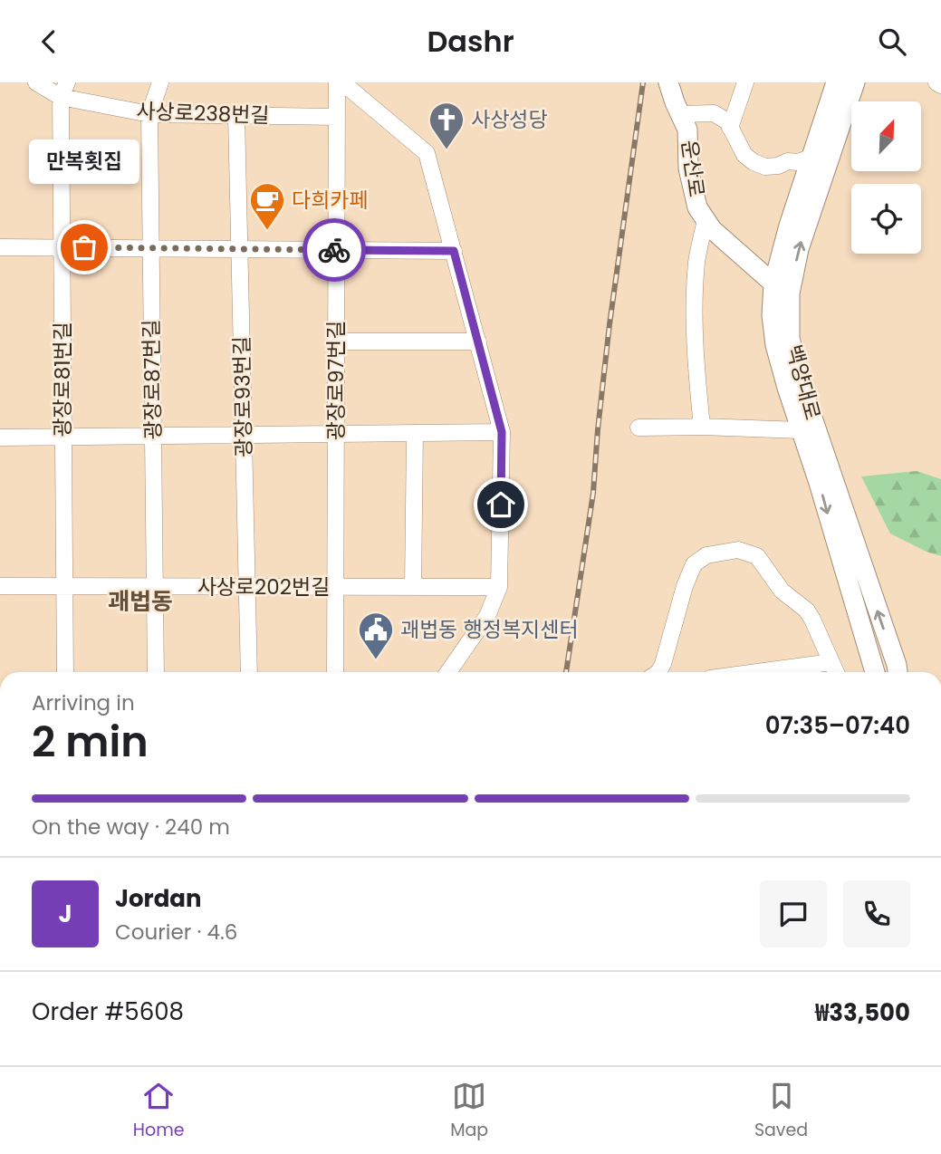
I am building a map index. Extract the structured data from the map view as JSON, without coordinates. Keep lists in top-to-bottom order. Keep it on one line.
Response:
{"streets":{"main road":["운산로","백양대로"],"street":["사상로238번길","광장로81번길","광장로87번길","광장로97번길","광장로93번길","사상로202번길"]},"crossings":[["사상로238번길","광장로81번길"],["사상로238번길","광장로87번길"],["사상로238번길","광장로97번길"],["사상로238번길","광장로93번길"],["운산로","백양대로"],["광장로81번길","사상로202번길"],["광장로87번길","사상로202번길"],["광장로97번길","사상로202번길"],["광장로93번길","사상로202번길"]],"districts":["괘법동"],"places":{"church":["사상성당"],"cafe":["다희카페"],"other":["만복횟집"],"public building":["괘법동 행정복지센터"]},"north":"top right","page":{"header":"Dashr","bubble":"만복횟집","heading":["2 min","Arriving in","07:35–07:40"],"panel":["Jordan","Courier · 4.6","Order #5608","₩33,500"],"bar":"On the way · 240 m","round":"J","tabs":["Home","Map","Saved"]}}
